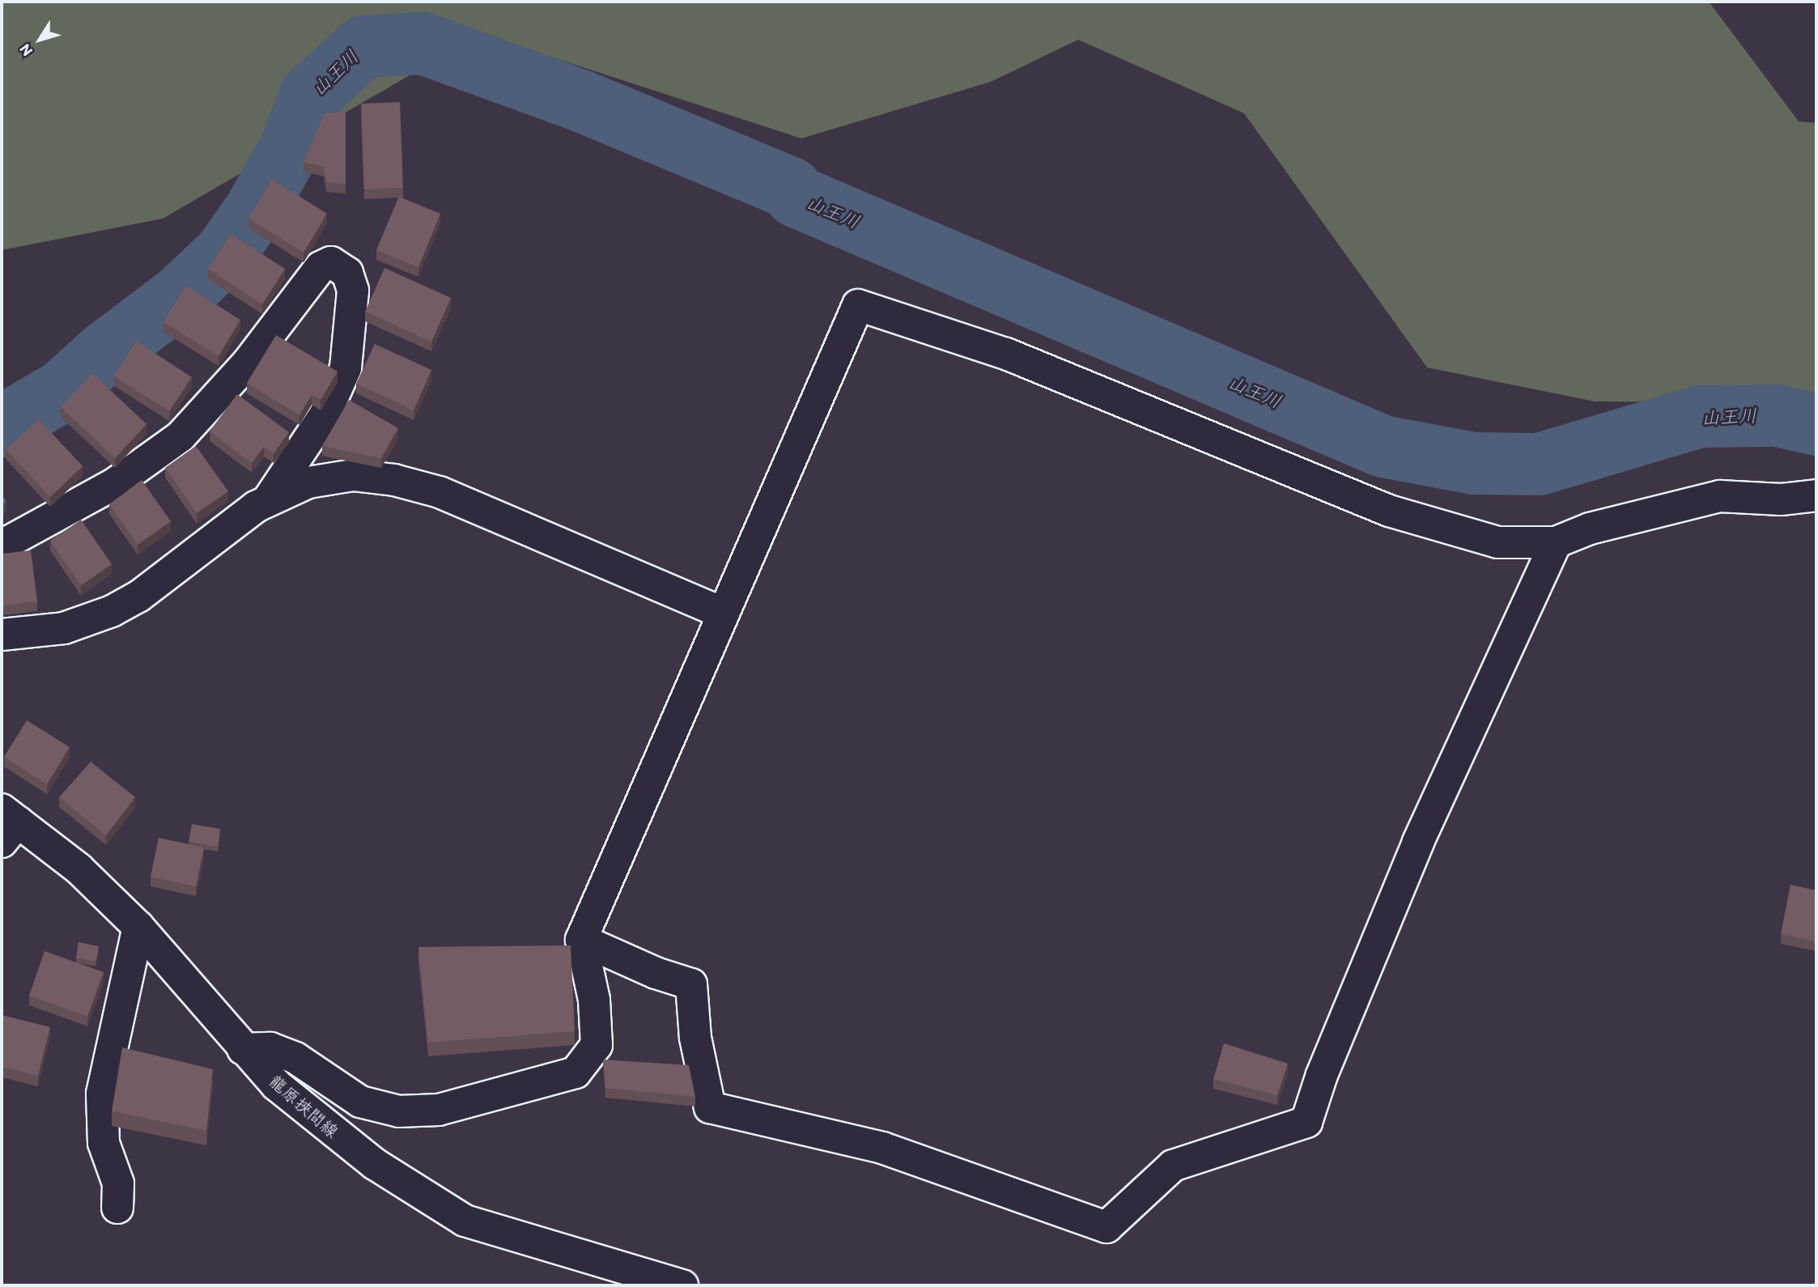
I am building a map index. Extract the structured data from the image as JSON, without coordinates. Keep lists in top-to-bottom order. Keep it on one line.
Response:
{"streets":{"street":["龍原挾間線"]},"water":["山王川"],"north":"bottom left"}
